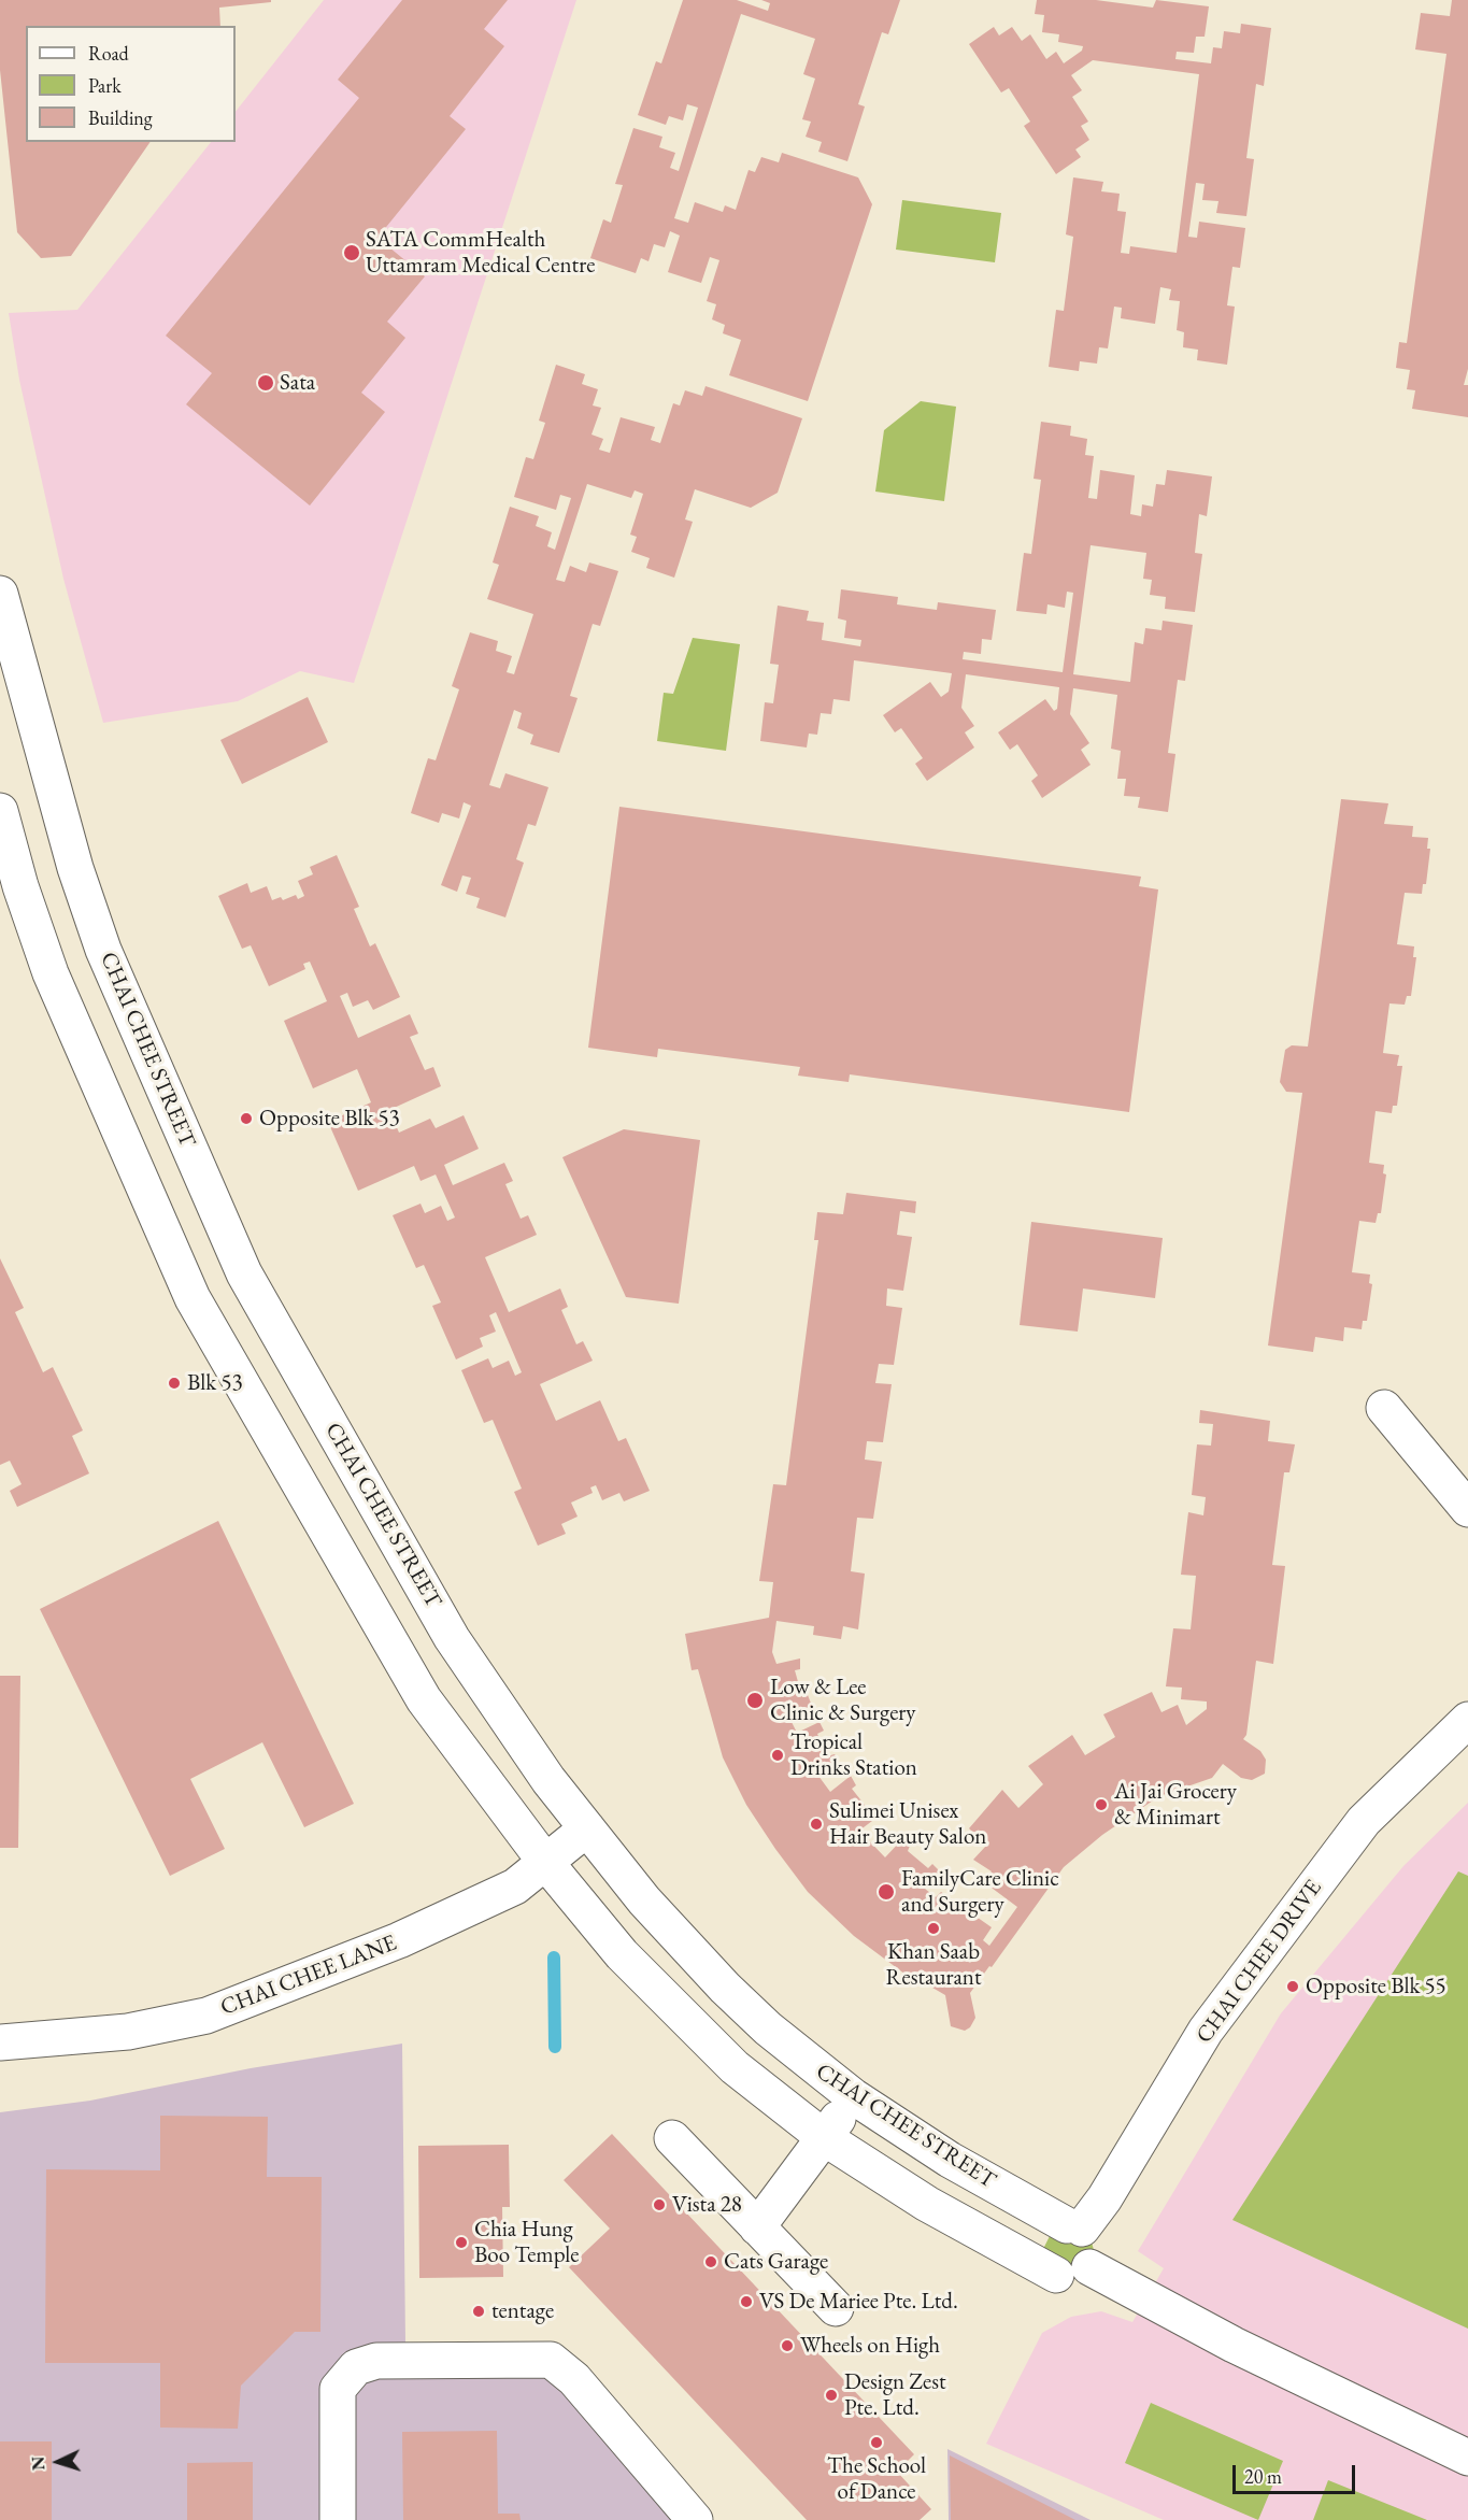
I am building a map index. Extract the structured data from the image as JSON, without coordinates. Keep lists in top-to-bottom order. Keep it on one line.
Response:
{"streets":{"street":["CHAI CHEE STREET","CHAI CHEE DRIVE","CHAI CHEE LANE"]},"crossings":[["CHAI CHEE STREET","CHAI CHEE DRIVE"],["CHAI CHEE STREET","CHAI CHEE LANE"]],"places":["SATA CommHealth Uttamram Medical Centre","Sata","Opposite Blk 53","Blk 53","Low & Lee Clinic & Surgery","Tropical Drinks Station","Ai Jai Grocery & Minimart","Sulimei Unisex Hair Beauty Salon","FamilyCare Clinic and Surgery","Khan Saab Restaurant","Opposite Blk 55","Vista 28","Chia Hung Boo Temple","Cats Garage","VS De Mariee Pte. Ltd.","tentage","Wheels on High","Design Zest Pte. Ltd.","The School of Dance"],"legend":["Road","Park","Building"],"scale_bar":"20 m","north":"left"}
